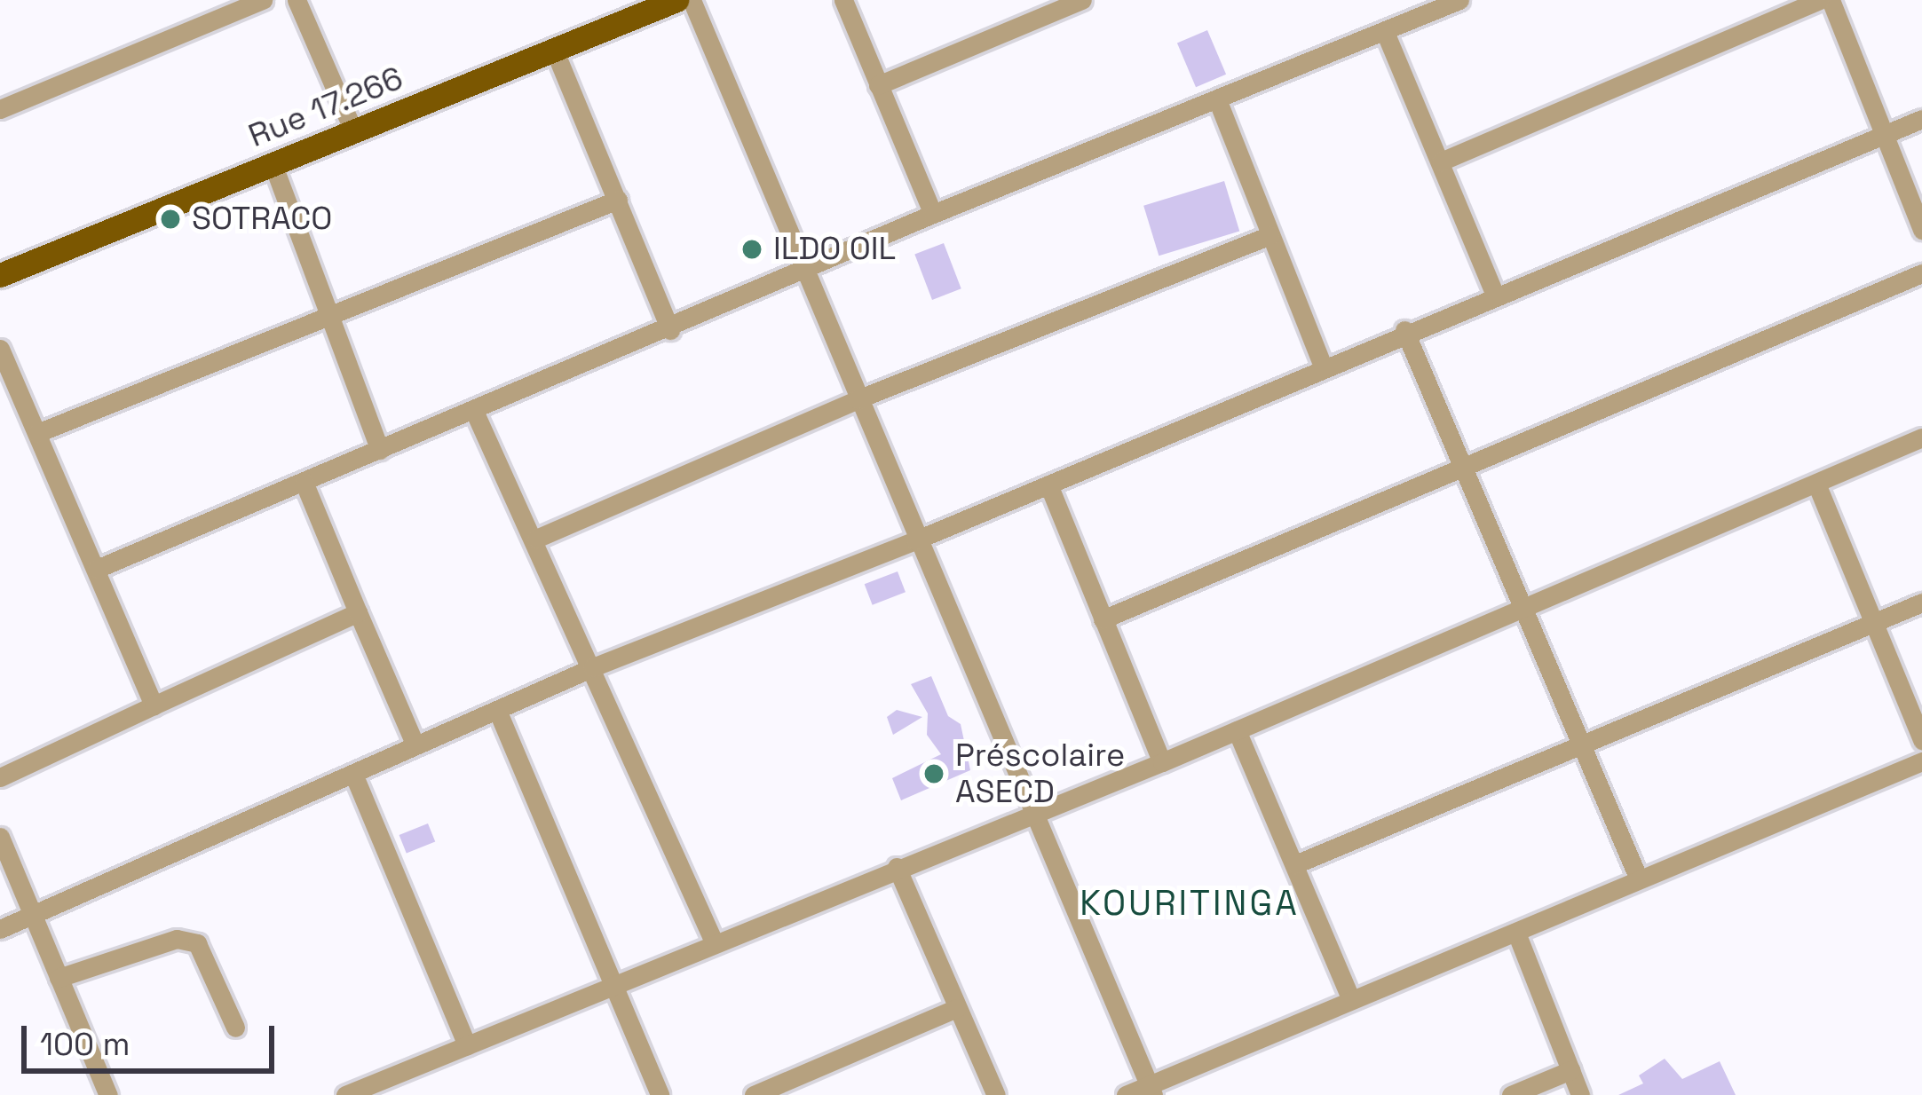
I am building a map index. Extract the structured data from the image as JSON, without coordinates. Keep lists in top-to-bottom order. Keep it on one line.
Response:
{"streets":{"main road":["Rue 17.266"]},"districts":["KOURITINGA"],"places":["SOTRACO","ILDO OIL","Préscolaire ASECD"],"scale_bar":"100 m"}
